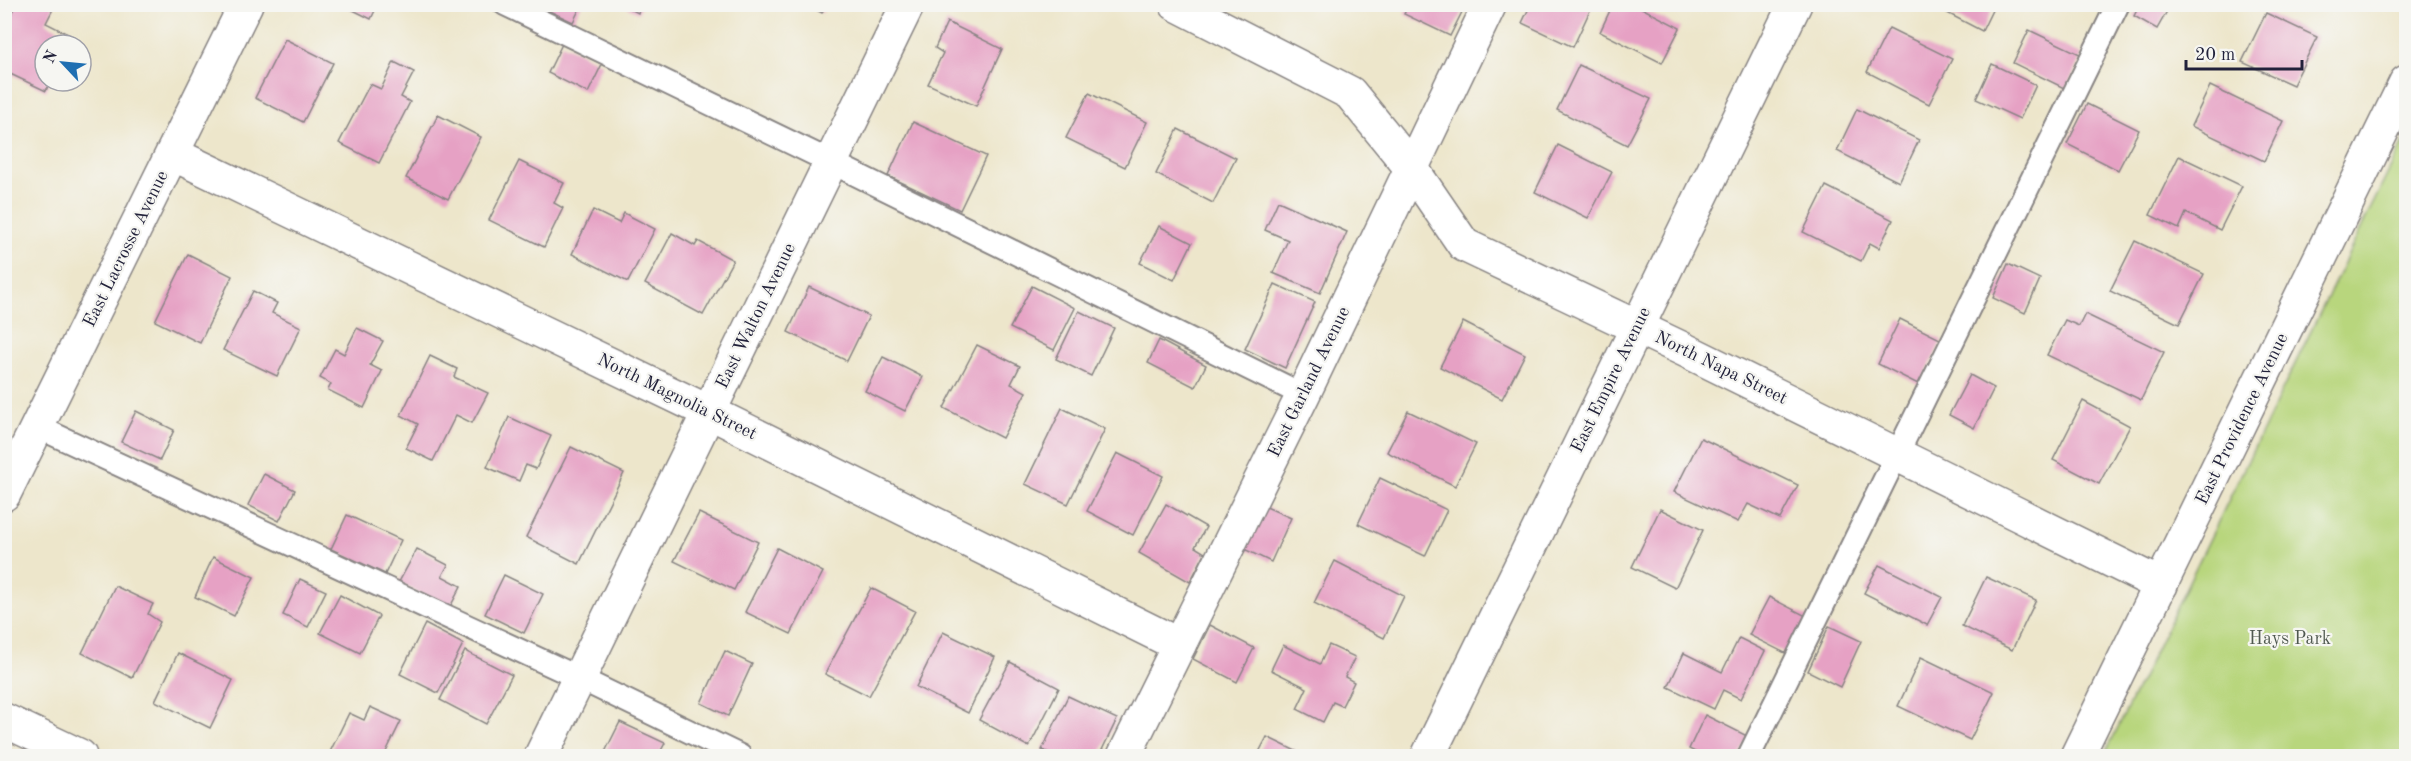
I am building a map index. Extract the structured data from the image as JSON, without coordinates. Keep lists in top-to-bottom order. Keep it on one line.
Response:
{"streets":{"street":["East Lacrosse Avenue","East Walton Avenue","North Napa Street","East Empire Avenue","East Garland Avenue","North Magnolia Street","East Providence Avenue"]},"crossings":[["East Lacrosse Avenue","North Magnolia Street"],["East Walton Avenue","North Magnolia Street"],["North Napa Street","East Empire Avenue"],["North Napa Street","East Garland Avenue"],["North Napa Street","East Providence Avenue"],["East Garland Avenue","North Magnolia Street"]],"parks":["Hays Park"],"scale_bar":"20 m","north":"top left"}
